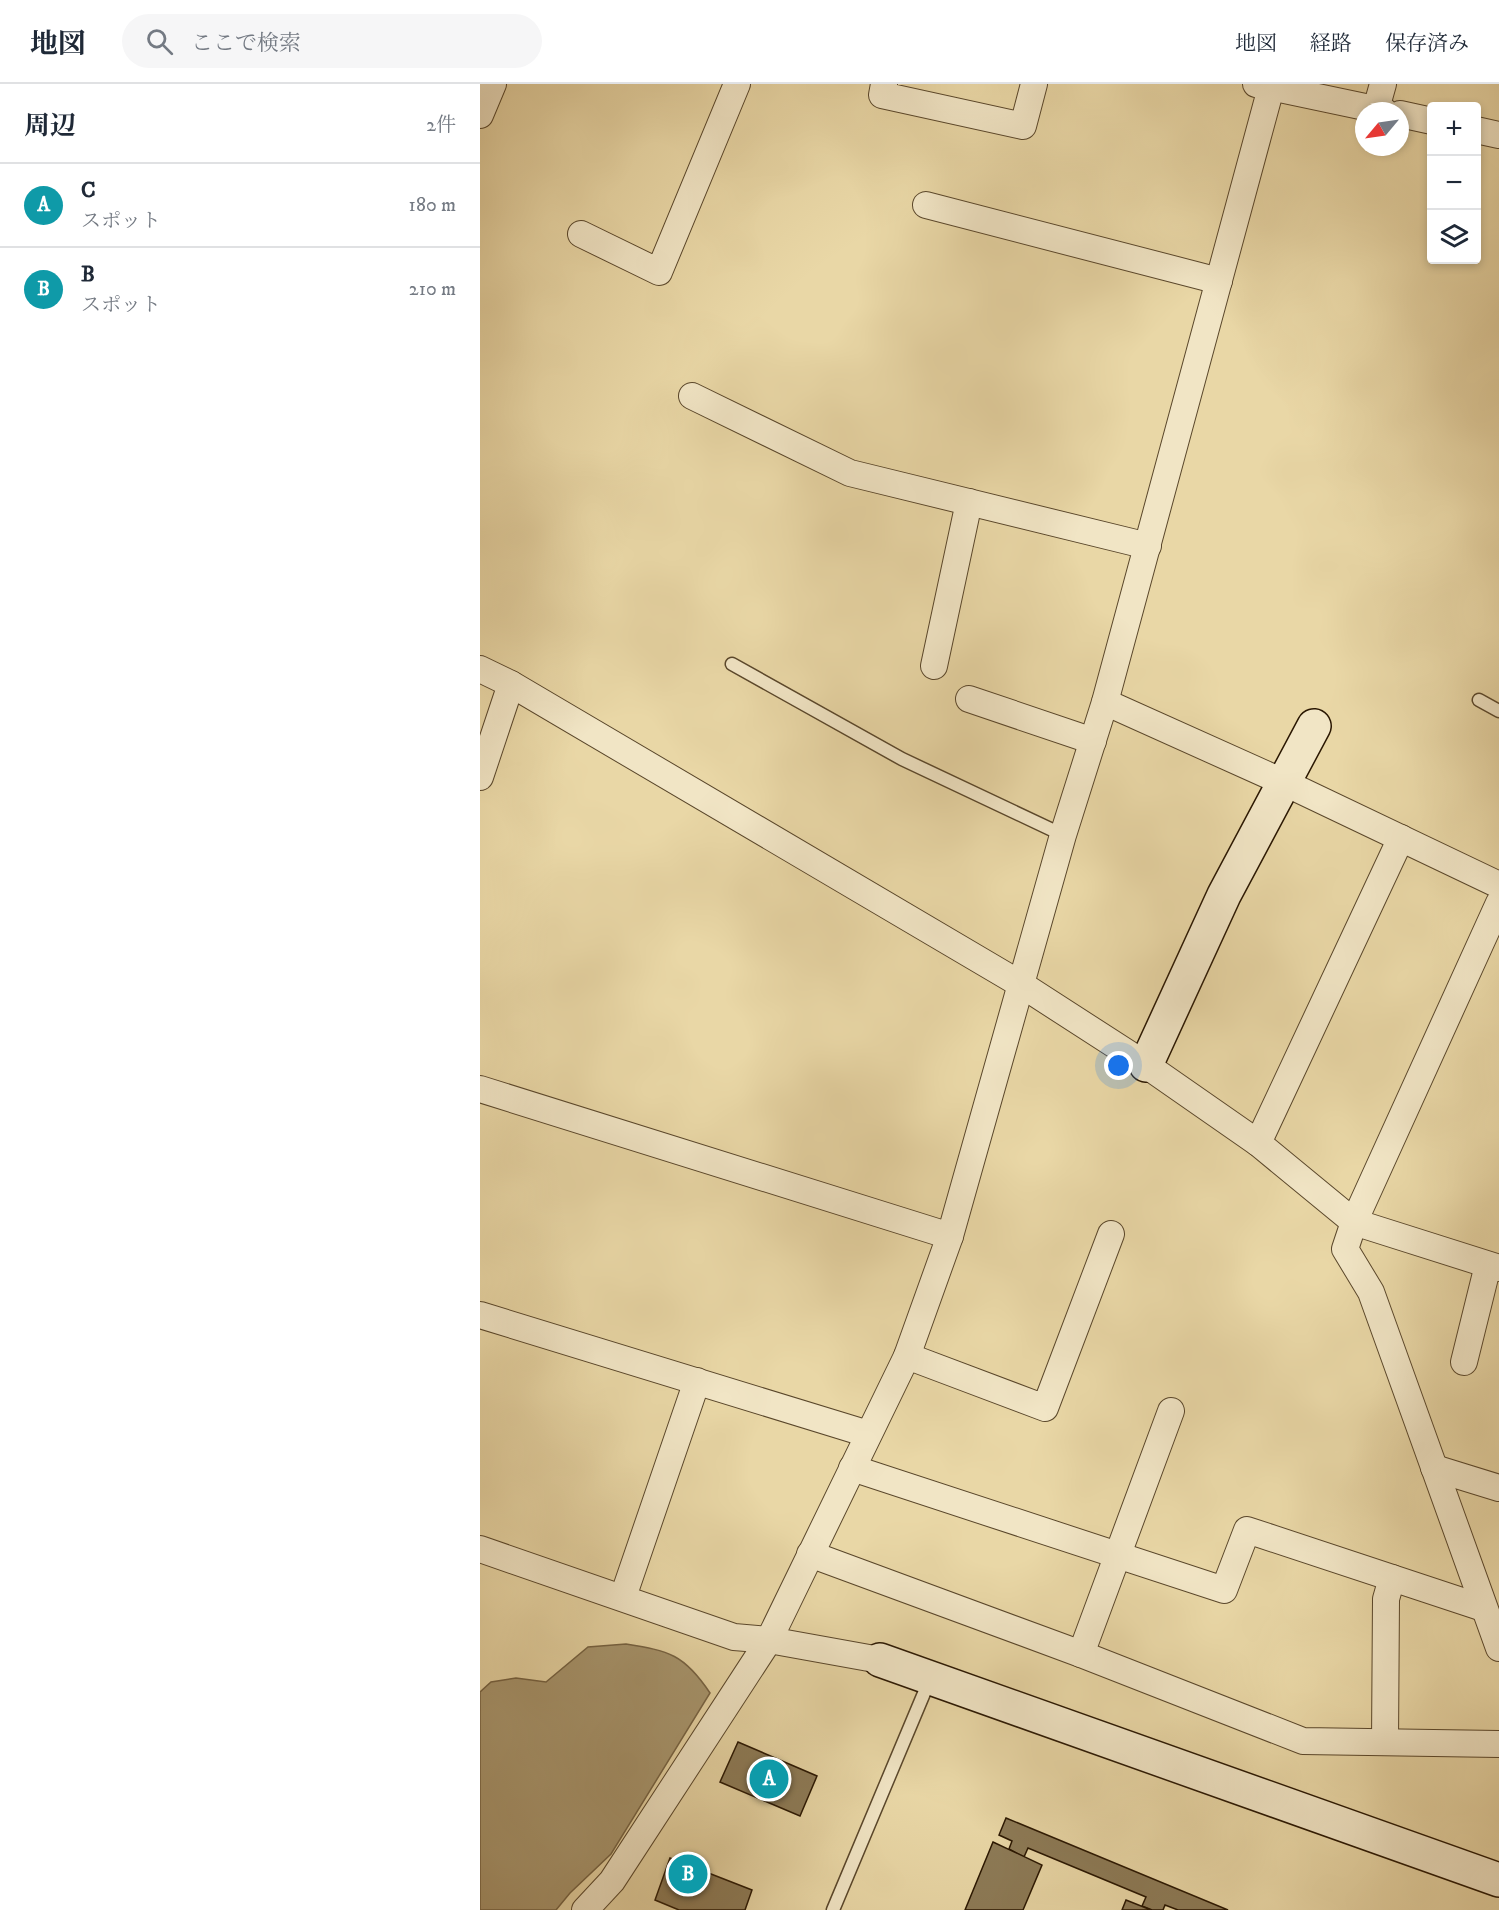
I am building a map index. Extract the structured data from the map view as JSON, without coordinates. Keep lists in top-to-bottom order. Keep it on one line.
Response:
{"north":"bottom left","page":{"header":"地図","search":"ここで検索","nav":["地図","経路","保存済み"],"heading":["周辺","2件"],"map_buttons":["+","−"],"list":[{"mark":"A","name":"C","note":"スポット","value":"180 m"},{"mark":"B","name":"B","note":"スポット","value":"210 m"}],"pins":["A","B"]}}
